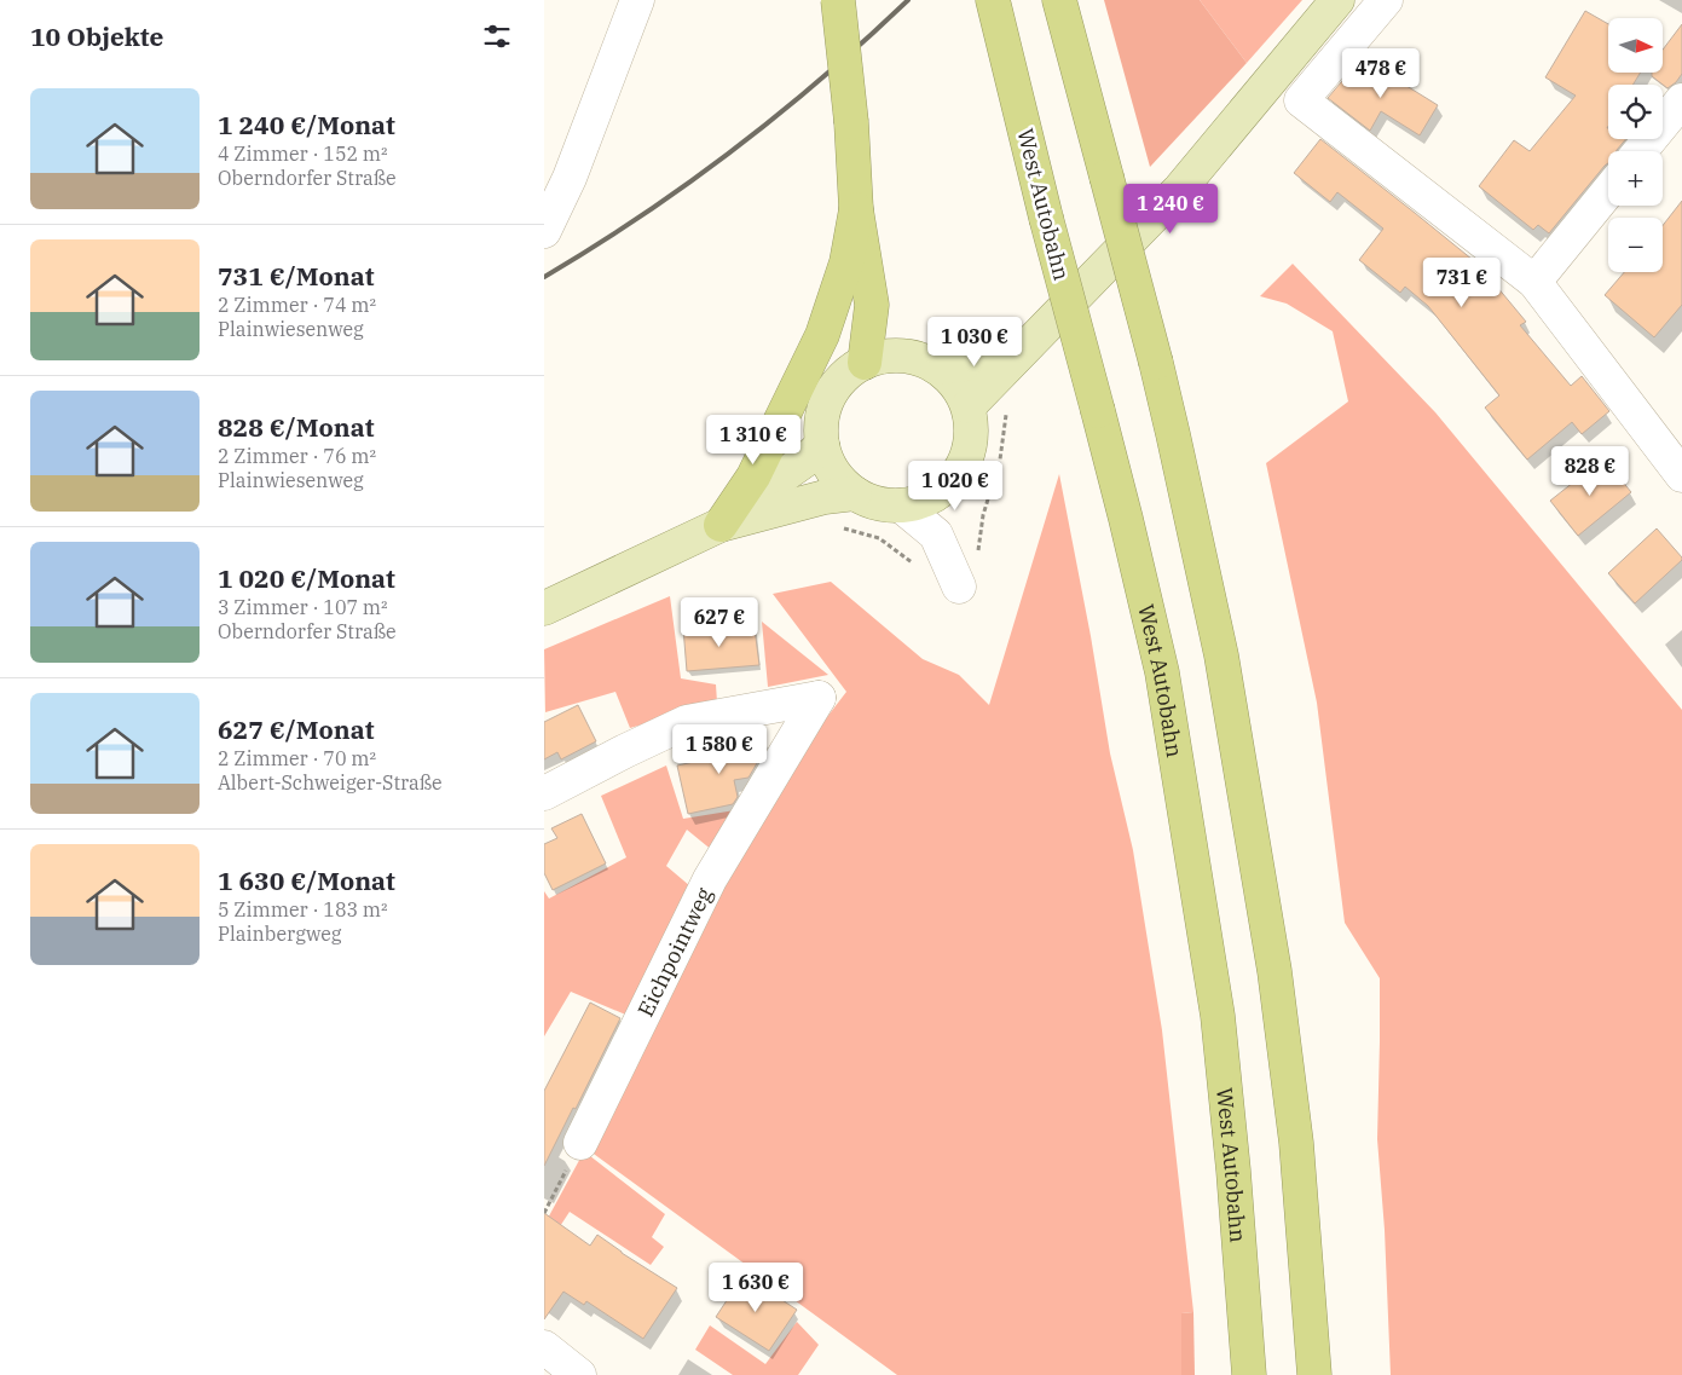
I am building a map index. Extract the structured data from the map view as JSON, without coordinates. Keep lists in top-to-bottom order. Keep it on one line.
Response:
{"streets":{"highway":["West Autobahn"],"street":["Eichpointweg"]},"north":"right","page":{"heading":"10 Objekte","map_buttons":["+","−"],"price":["478 €","1 240 €","731 €","1 030 €","1 310 €","828 €","1 020 €","627 €","1 580 €","1 630 €"],"list":[{"name":"1 240 €/Monat","note":"4 Zimmer · 152 m² · Oberndorfer Straße"},{"name":"731 €/Monat","note":"2 Zimmer · 74 m² · Plainwiesenweg"},{"name":"828 €/Monat","note":"2 Zimmer · 76 m² · Plainwiesenweg"},{"name":"1 020 €/Monat","note":"3 Zimmer · 107 m² · Oberndorfer Straße"},{"name":"627 €/Monat","note":"2 Zimmer · 70 m² · Albert-Schweiger-Straße"},{"name":"1 630 €/Monat","note":"5 Zimmer · 183 m² · Plainbergweg"}]}}
